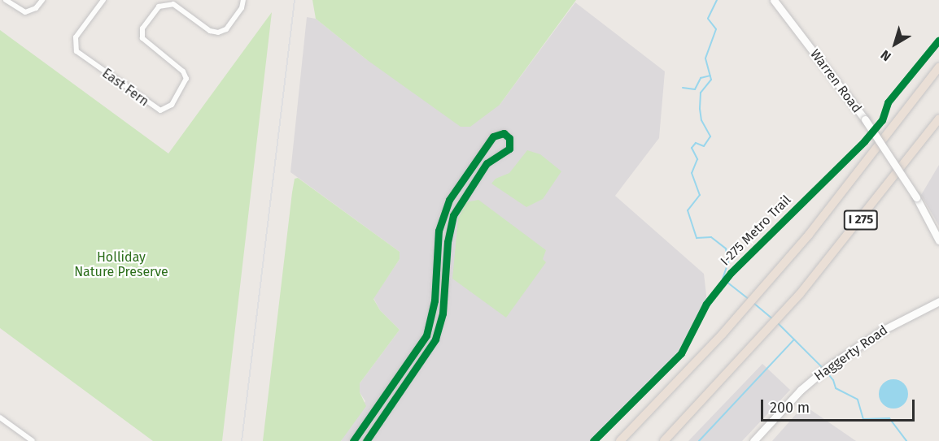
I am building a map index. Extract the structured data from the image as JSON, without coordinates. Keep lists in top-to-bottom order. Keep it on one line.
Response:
{"streets":{"highway":["I 275"],"main road":["Warren Road","Haggerty Road"],"street":["East Fern"],"cycle path":["I-275 Metro Trail"]},"parks":["Holliday Nature Preserve"],"scale_bar":"200 m","north":"bottom left"}
